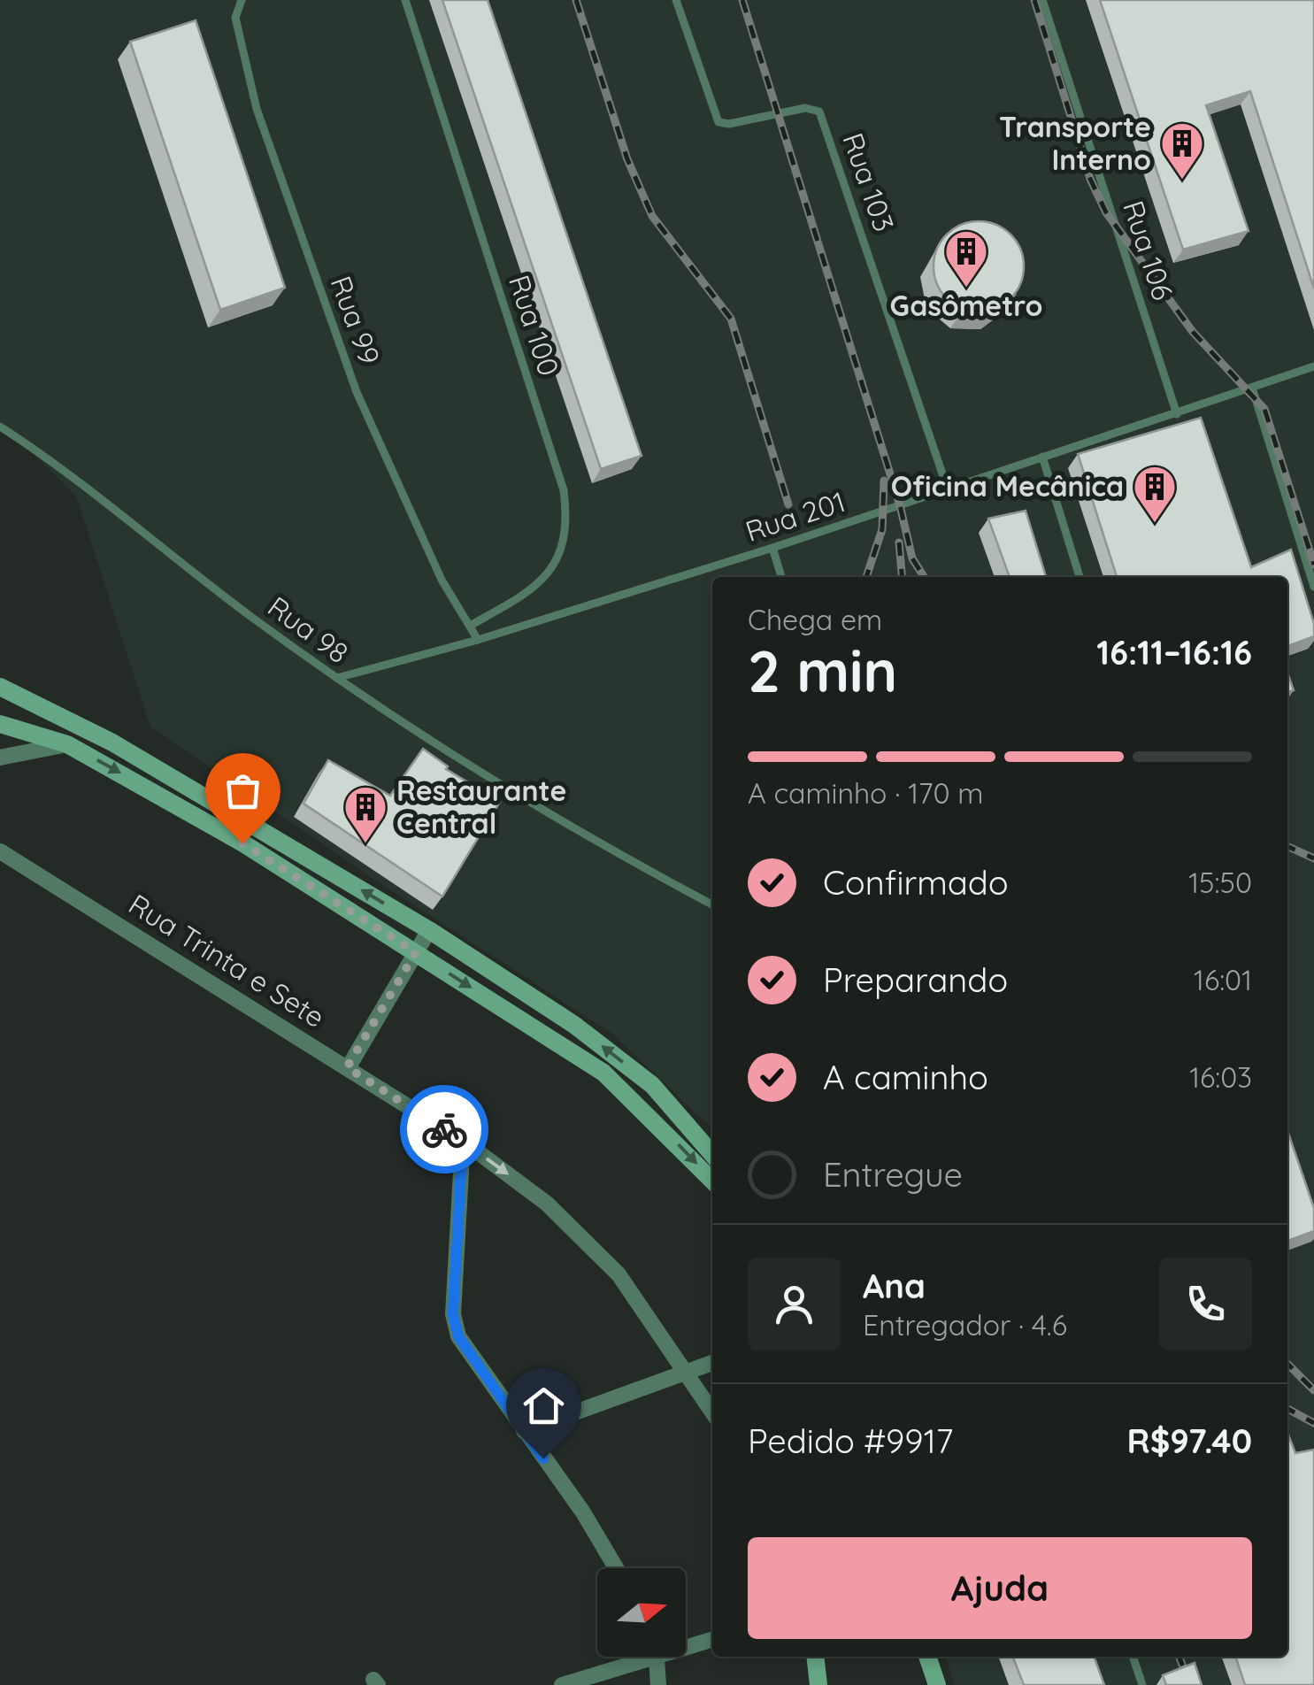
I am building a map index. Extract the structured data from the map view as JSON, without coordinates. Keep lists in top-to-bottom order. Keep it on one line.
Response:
{"streets":{"street":["Rua Trinta e Sete"],"lane":["Rua 103","Rua 106","Rua 99","Rua 100","Rua 201","Rua 98"]},"crossings":[["Rua 103","Rua 201"],["Rua 106","Rua 201"],["Rua 99","Rua 100"],["Rua 99","Rua 201"],["Rua 201","Rua 98"]],"one_way":["Rua Trinta e Sete"],"places":{"building":["Transporte Interno","Gasômetro","Oficina Mecânica","Restaurante Central"]},"north":"right","page":{"heading":["2 min","Chega em","16:11–16:16"],"panel":["Ana","Entregador · 4.6","Pedido #9917","R$97.40"],"bar":"A caminho · 170 m","list":[["Confirmado","15:50"],["Preparando","16:01"],["A caminho","16:03"],"Entregue"],"buttons":"Ajuda"}}
